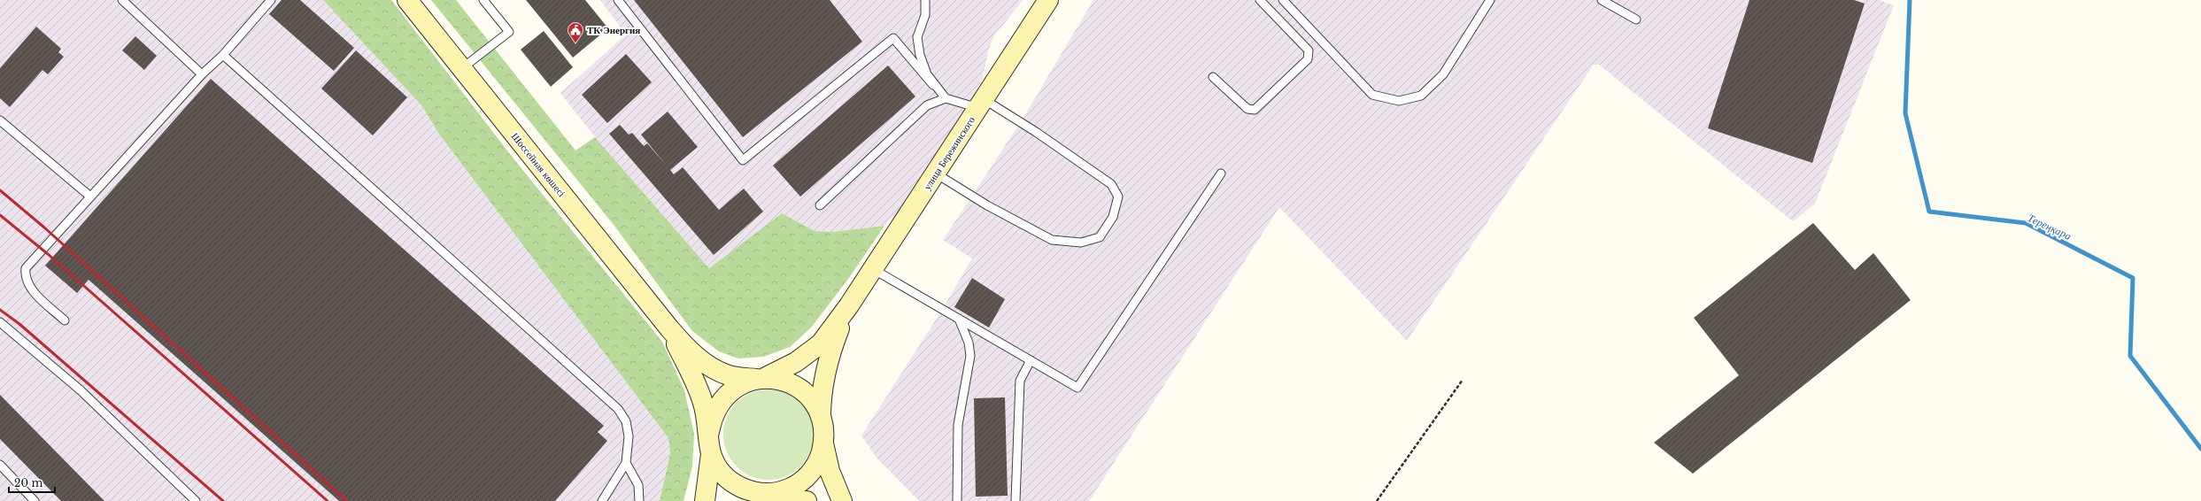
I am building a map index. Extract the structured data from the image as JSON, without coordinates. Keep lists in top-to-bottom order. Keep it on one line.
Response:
{"streets":{"main road":["улица Бережинского","Шоссейная көшесі"]},"water":["Тереңқара"],"places":{"public building":["ТК Энергия"]},"scale_bar":"20 m"}
